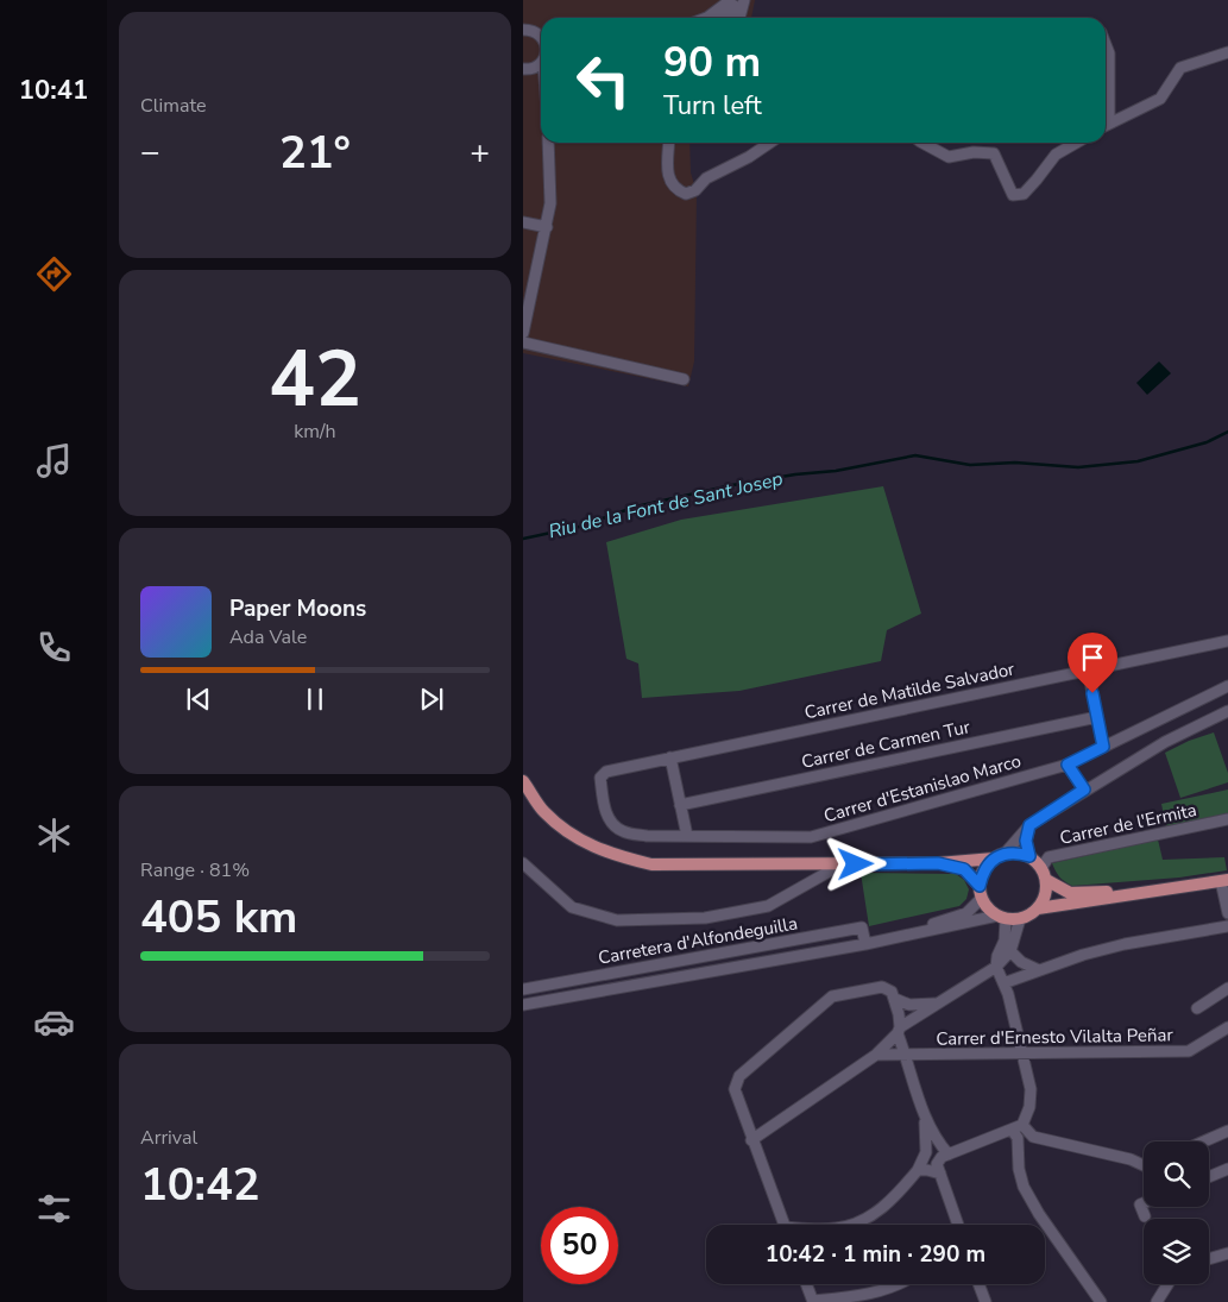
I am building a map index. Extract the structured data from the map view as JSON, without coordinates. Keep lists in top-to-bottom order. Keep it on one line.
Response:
{"streets":{"street":["Carrer de Matilde Salvador","Carrer de Carmen Tur","Carrer d'Estanislao Marco","Carrer de l'Ermita","Carretera d'Alfondeguilla","Carrer d'Ernesto Vilalta Peñar"]},"crossings":[["Carrer de Matilde Salvador","Carrer d'Estanislao Marco"],["Carrer de l'Ermita","Carretera d'Alfondeguilla"]],"water":["Riu de la Font de Sant Josep"],"page":{"tabs":"10:41","tile":["Climate",["42","km/h"],["Range · 81%","405 km"],["Arrival","10:42"]],"turn":["90 m","Turn left"],"heat":["−","21°","+"],"song":["Paper Moons","Ada Vale"],"limit":"50","trip":"10:42 · 1 min · 290 m"}}
